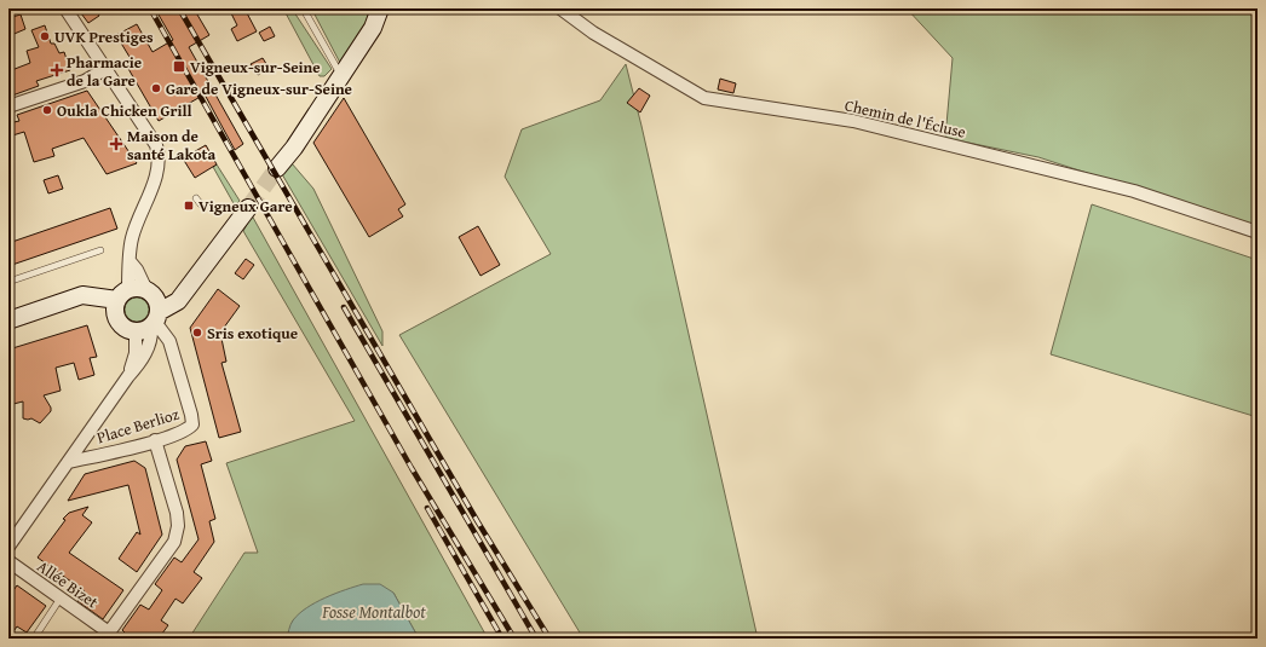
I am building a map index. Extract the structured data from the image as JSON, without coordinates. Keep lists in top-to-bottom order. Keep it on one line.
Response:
{"streets":{"street":["Chemin de l'Écluse","Place Berlioz","Allée Bizet"]},"water":["Fosse Montalbot"],"places":{"other":["UVK Prestiges","Gare de Vigneux-sur-Seine","Oukla Chicken Grill","Sris exotique"],"transit":["Vigneux-sur-Seine","Vigneux Gare"],"health":["Pharmacie de la Gare","Maison de santé Lakota"]}}
